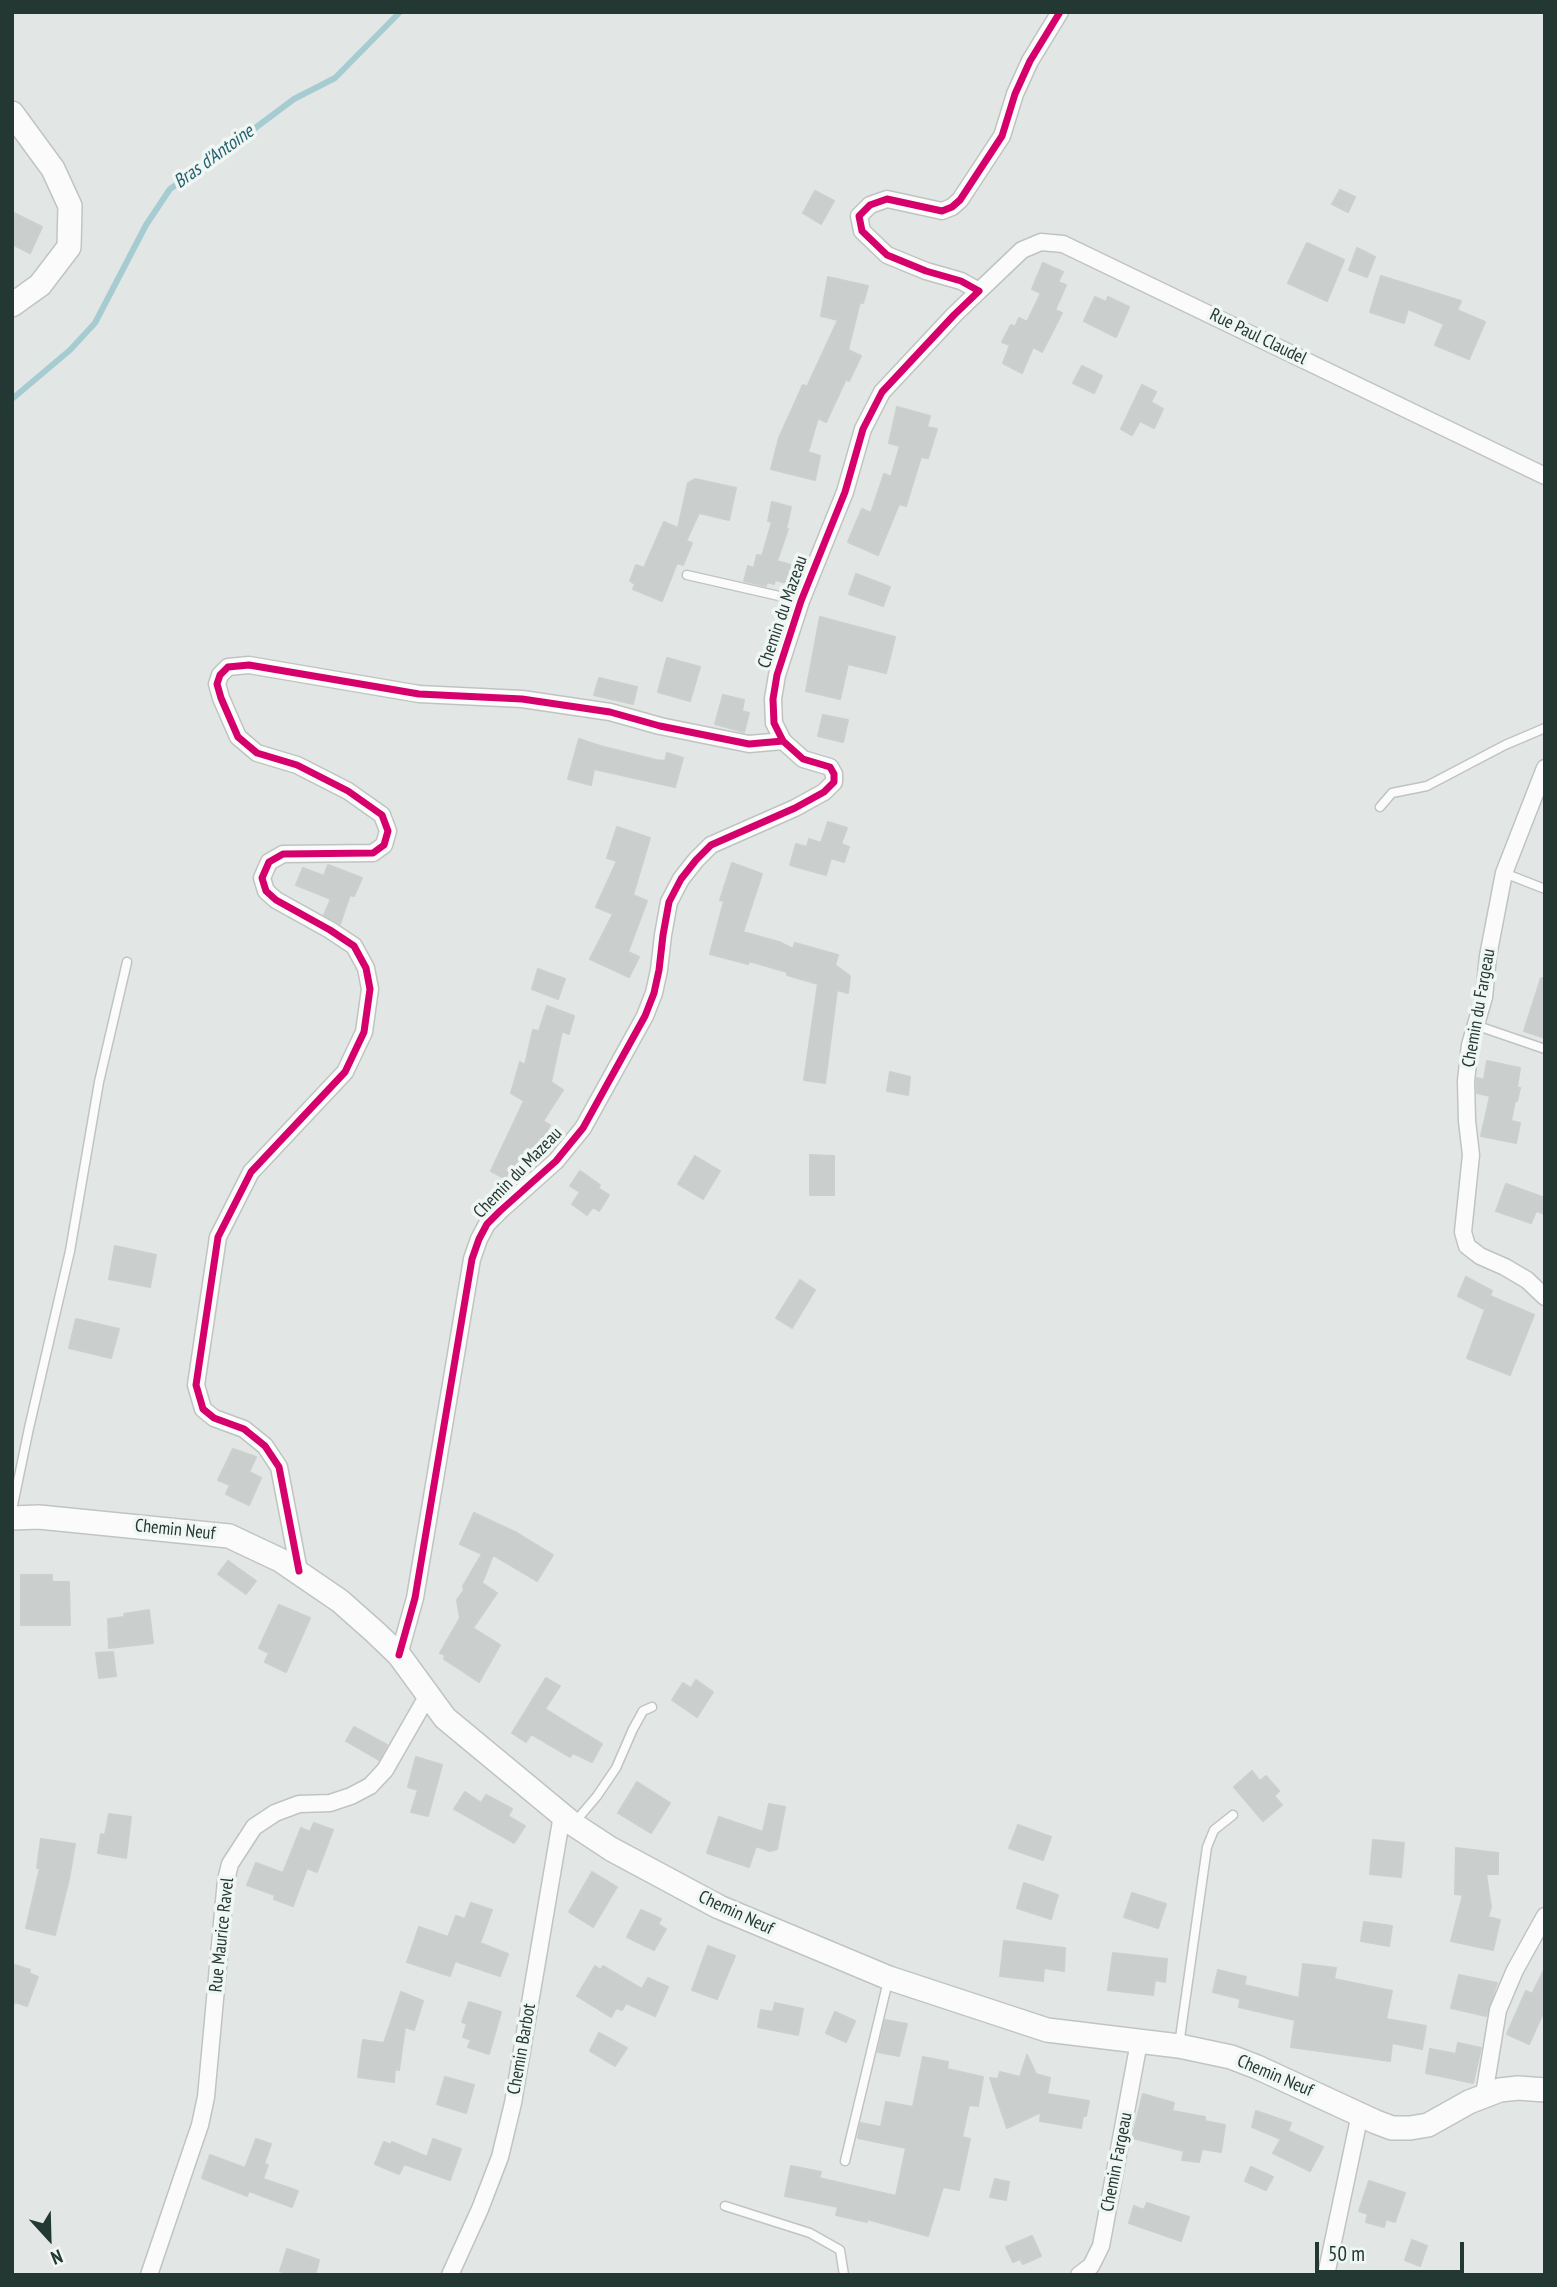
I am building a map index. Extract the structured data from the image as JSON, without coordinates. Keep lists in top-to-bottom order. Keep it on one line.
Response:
{"streets":{"main road":["Chemin Neuf"],"street":["Rue Paul Claudel","Chemin du Mazeau","Chemin du Fargeau","Rue Maurice Ravel","Chemin Barbot","Chemin Fargeau"]},"crossings":[["Rue Paul Claudel","Chemin du Mazeau"],["Chemin du Mazeau","Chemin Neuf"],["Chemin Neuf","Rue Maurice Ravel"],["Chemin Neuf","Chemin Barbot"],["Chemin Neuf","Chemin Fargeau"]],"water":["Bras d'Antoine"],"scale_bar":"50 m","north":"bottom"}
